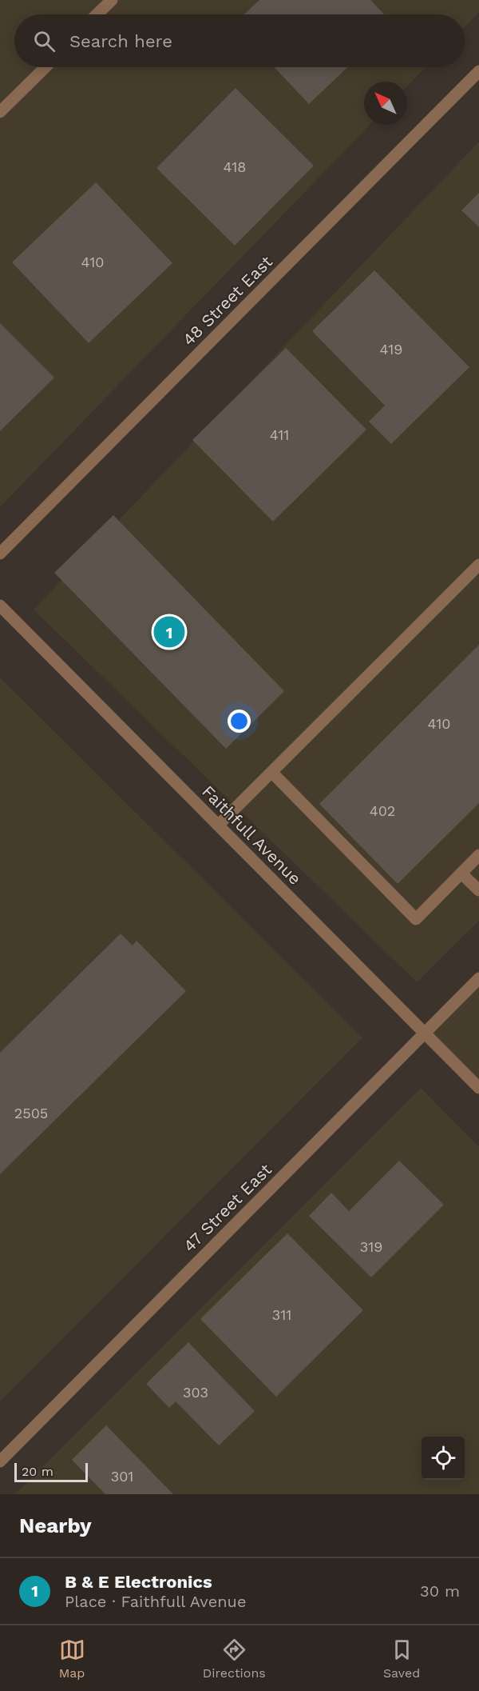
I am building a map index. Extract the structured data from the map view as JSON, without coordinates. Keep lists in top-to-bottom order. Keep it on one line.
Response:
{"streets":{"street":["48 Street East","Faithfull Avenue","47 Street East"]},"crossings":[["Faithfull Avenue","47 Street East"]],"house_numbers":["418","410","419","411","410","402","2505","319","311","303","301"],"scale_bar":"20 m","north":"top left","page":{"search":"Search here","pins":"1","scale":"20 m","heading":"Nearby","list":[{"mark":"1","name":"B & E Electronics","note":"Place · Faithfull Avenue","value":"30 m"}],"nav":["Map","Directions","Saved"]}}
